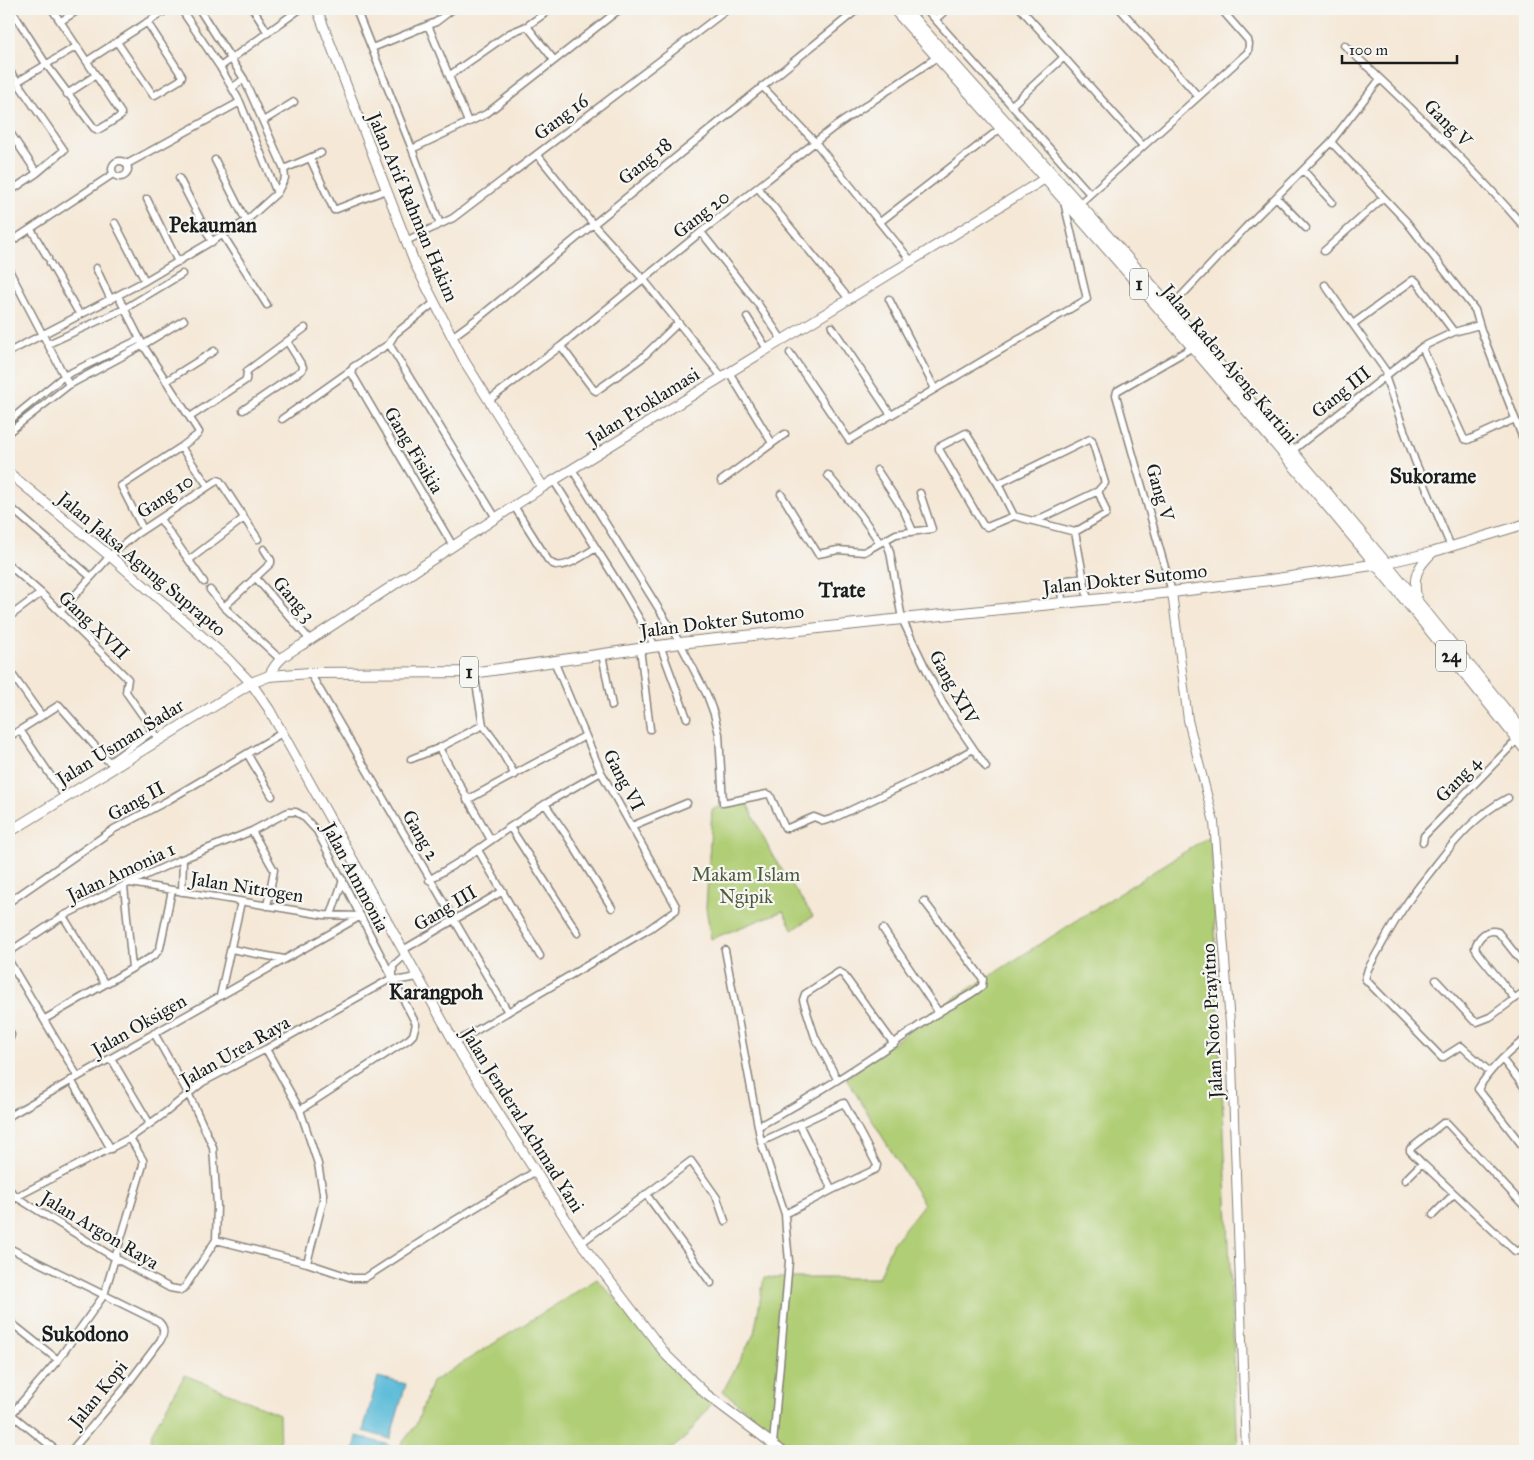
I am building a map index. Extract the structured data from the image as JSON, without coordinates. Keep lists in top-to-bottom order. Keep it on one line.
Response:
{"streets":{"highway":["1","Jalan Raden Ajeng Kartini","Jalan Dokter Sutomo","24","Jalan Usman Sadar"],"main road":["Jalan Arif Rahman Hakim","Jalan Proklamasi","Jalan Jaksa Agung Suprapto","Jalan Jenderal Achmad Yani"],"street":["Gang 16","Gang V","Gang 18","Gang 20","Gang III","Gang Fisikia","Gang 10","Gang 3","Gang XVII","Gang XIV","Gang 4","Gang VI","Gang II","Gang 2","Jalan Amonia 1","Jalan Ammonia","Jalan Nitrogen","Jalan Noto Prayitno","Jalan Oksigen","Jalan Urea Raya","Jalan Argon Raya","Jalan Kopi"]},"crossings":[["Gang 16","Jalan Arif Rahman Hakim"],["Gang V","Jalan Raden Ajeng Kartini"],["Gang V","Jalan Dokter Sutomo"],["Gang V","Jalan Noto Prayitno"],["Gang 18","Jalan Arif Rahman Hakim"],["Jalan Arif Rahman Hakim","Gang 20"],["Jalan Arif Rahman Hakim","Jalan Proklamasi"],["Gang 20","Jalan Raden Ajeng Kartini"],["Jalan Raden Ajeng Kartini","Gang III"],["Jalan Raden Ajeng Kartini","Jalan Proklamasi"],["Jalan Raden Ajeng Kartini","Jalan Dokter Sutomo"],["Jalan Raden Ajeng Kartini","24"],["Gang III","Gang 2"],["Gang III","Jalan Jenderal Achmad Yani"],["Jalan Proklamasi","Gang Fisikia"],["Jalan Proklamasi","Jalan Dokter Sutomo"],["Jalan Proklamasi","Gang 3"],["Gang 10","Jalan Jaksa Agung Suprapto"],["Gang 10","Gang XVII"],["Jalan Jaksa Agung Suprapto","Jalan Dokter Sutomo"],["Jalan Jaksa Agung Suprapto","Jalan Usman Sadar"],["Jalan Jaksa Agung Suprapto","Jalan Jenderal Achmad Yani"],["Jalan Dokter Sutomo","24"],["Jalan Dokter Sutomo","Gang XIV"],["Jalan Dokter Sutomo","Jalan Usman Sadar"],["Jalan Dokter Sutomo","Gang VI"],["Jalan Dokter Sutomo","Gang 2"],["Jalan Dokter Sutomo","Jalan Noto Prayitno"],["Jalan Dokter Sutomo","Jalan Jenderal Achmad Yani"],["Gang XVII","Jalan Usman Sadar"],["24","Gang 4"],["Jalan Usman Sadar","Jalan Jenderal Achmad Yani"],["Gang VI","Gang 2"],["Gang II","Jalan Jenderal Achmad Yani"],["Jalan Amonia 1","Jalan Ammonia"],["Jalan Amonia 1","Jalan Nitrogen"],["Jalan Ammonia","Jalan Nitrogen"],["Jalan Ammonia","Jalan Oksigen"],["Jalan Ammonia","Jalan Urea Raya"],["Jalan Nitrogen","Jalan Oksigen"],["Jalan Urea Raya","Jalan Jenderal Achmad Yani"],["Jalan Urea Raya","Jalan Argon Raya"]],"districts":["Pekauman","Sukorame","Trate","Karangpoh","Sukodono"],"parks":["Makam Islam Ngipik"],"scale_bar":"100 m"}
